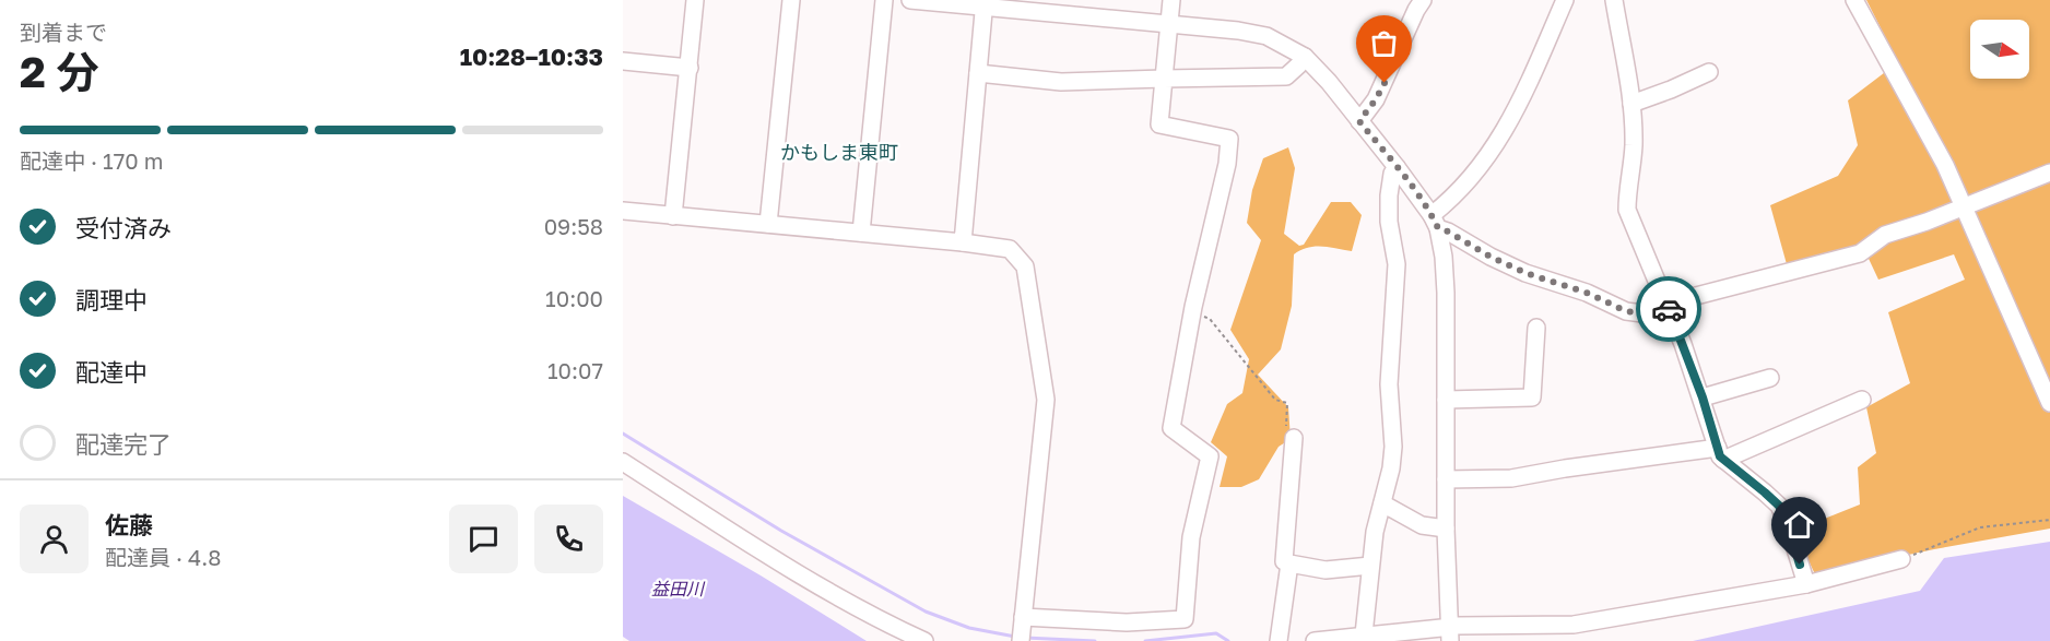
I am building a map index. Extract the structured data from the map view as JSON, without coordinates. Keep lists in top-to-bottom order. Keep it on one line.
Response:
{"districts":["かもしま東町"],"water":["益田川"],"north":"right","page":{"heading":["2 分","到着まで","10:28–10:33"],"panel":["佐藤","配達員 · 4.8"],"bar":"配達中 · 170 m","list":[["受付済み","09:58"],["調理中","10:00"],["配達中","10:07"],"配達完了"]}}
